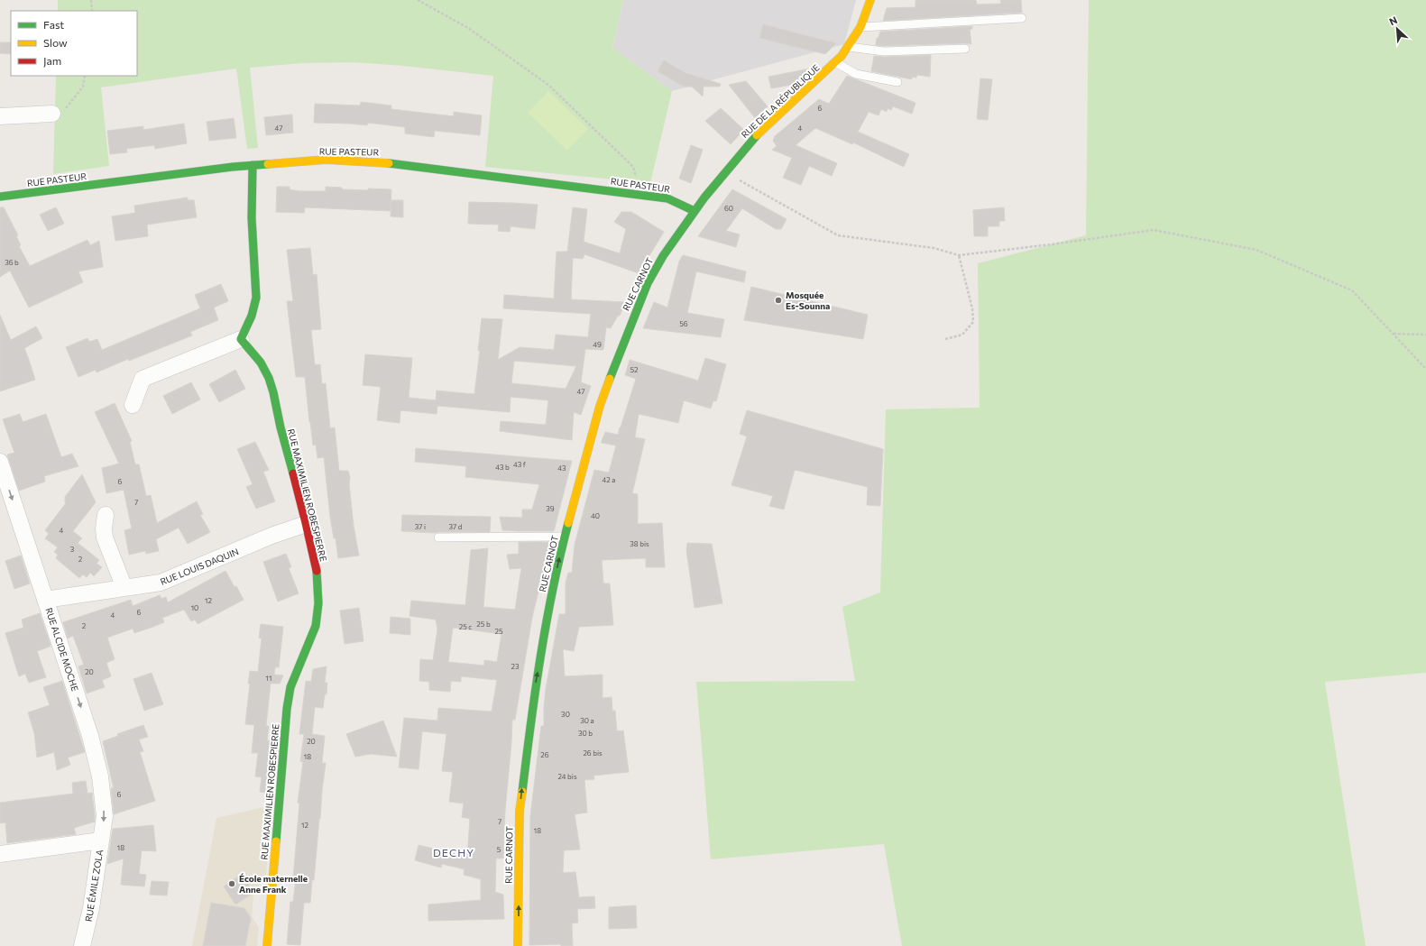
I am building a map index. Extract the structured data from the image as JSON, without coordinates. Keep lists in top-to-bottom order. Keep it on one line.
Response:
{"streets":{"street":["RUE DE LA RÉPUBLIQUE","RUE PASTEUR","RUE CARNOT","RUE MAXIMILIEN ROBESPIERRE","RUE LOUIS DAQUIN","RUE ALCIDE MOCHE","RUE ÉMILE ZOLA"]},"crossings":[["RUE DE LA RÉPUBLIQUE","RUE PASTEUR"],["RUE DE LA RÉPUBLIQUE","RUE CARNOT"],["RUE PASTEUR","RUE CARNOT"],["RUE MAXIMILIEN ROBESPIERRE","RUE LOUIS DAQUIN"],["RUE LOUIS DAQUIN","RUE ALCIDE MOCHE"],["RUE ALCIDE MOCHE","RUE ÉMILE ZOLA"]],"one_way":["RUE CARNOT","RUE ALCIDE MOCHE"],"districts":["DECHY"],"places":["Mosquée Es-Sounna","École maternelle Anne Frank"],"house_numbers":["6","47","4","60","36 b","56","49","52","47","43 f","43 b","43","42 a","6","7","39","40","37 i","37 d","4","38 bis","3","2","12","10","6","4","25 b","2","25 c","25","23","20","11","30","30 a","30 b","20","26 bis","26","18","24 bis","6","7","12","18","18","5"],"legend":["Fast","Slow","Jam"],"north":"top left"}
